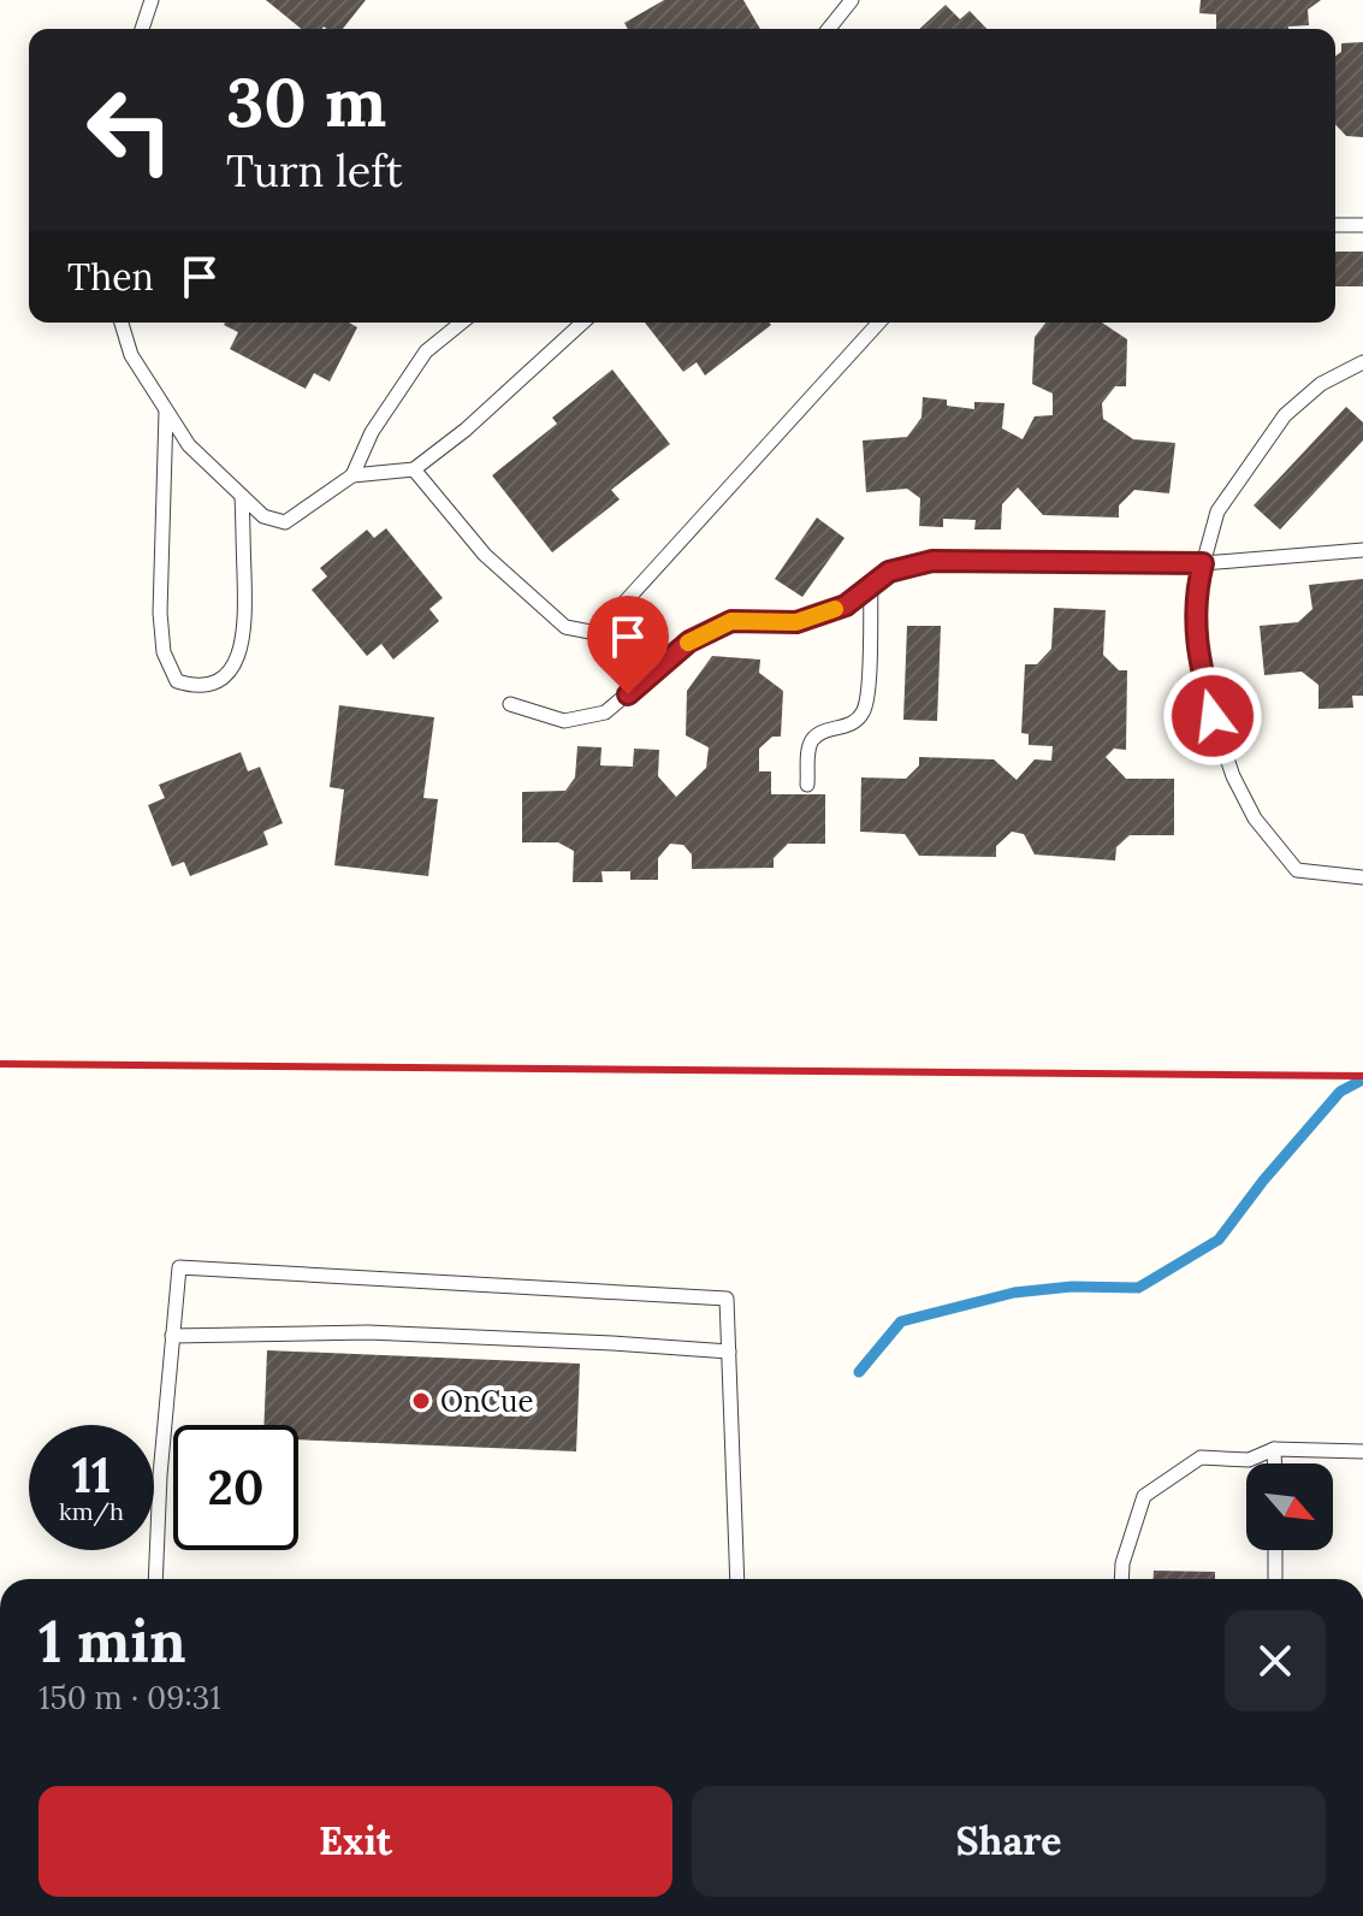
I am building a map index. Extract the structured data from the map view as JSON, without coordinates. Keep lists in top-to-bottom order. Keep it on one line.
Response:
{"places":["OnCue"],"north":"bottom right","page":{"turn":["30 m","Turn left"],"then":"Then","speed":"11 km/h","limit":"20","heading":["1 min","150 m · 09:31"],"buttons":["Exit","Share"]}}
